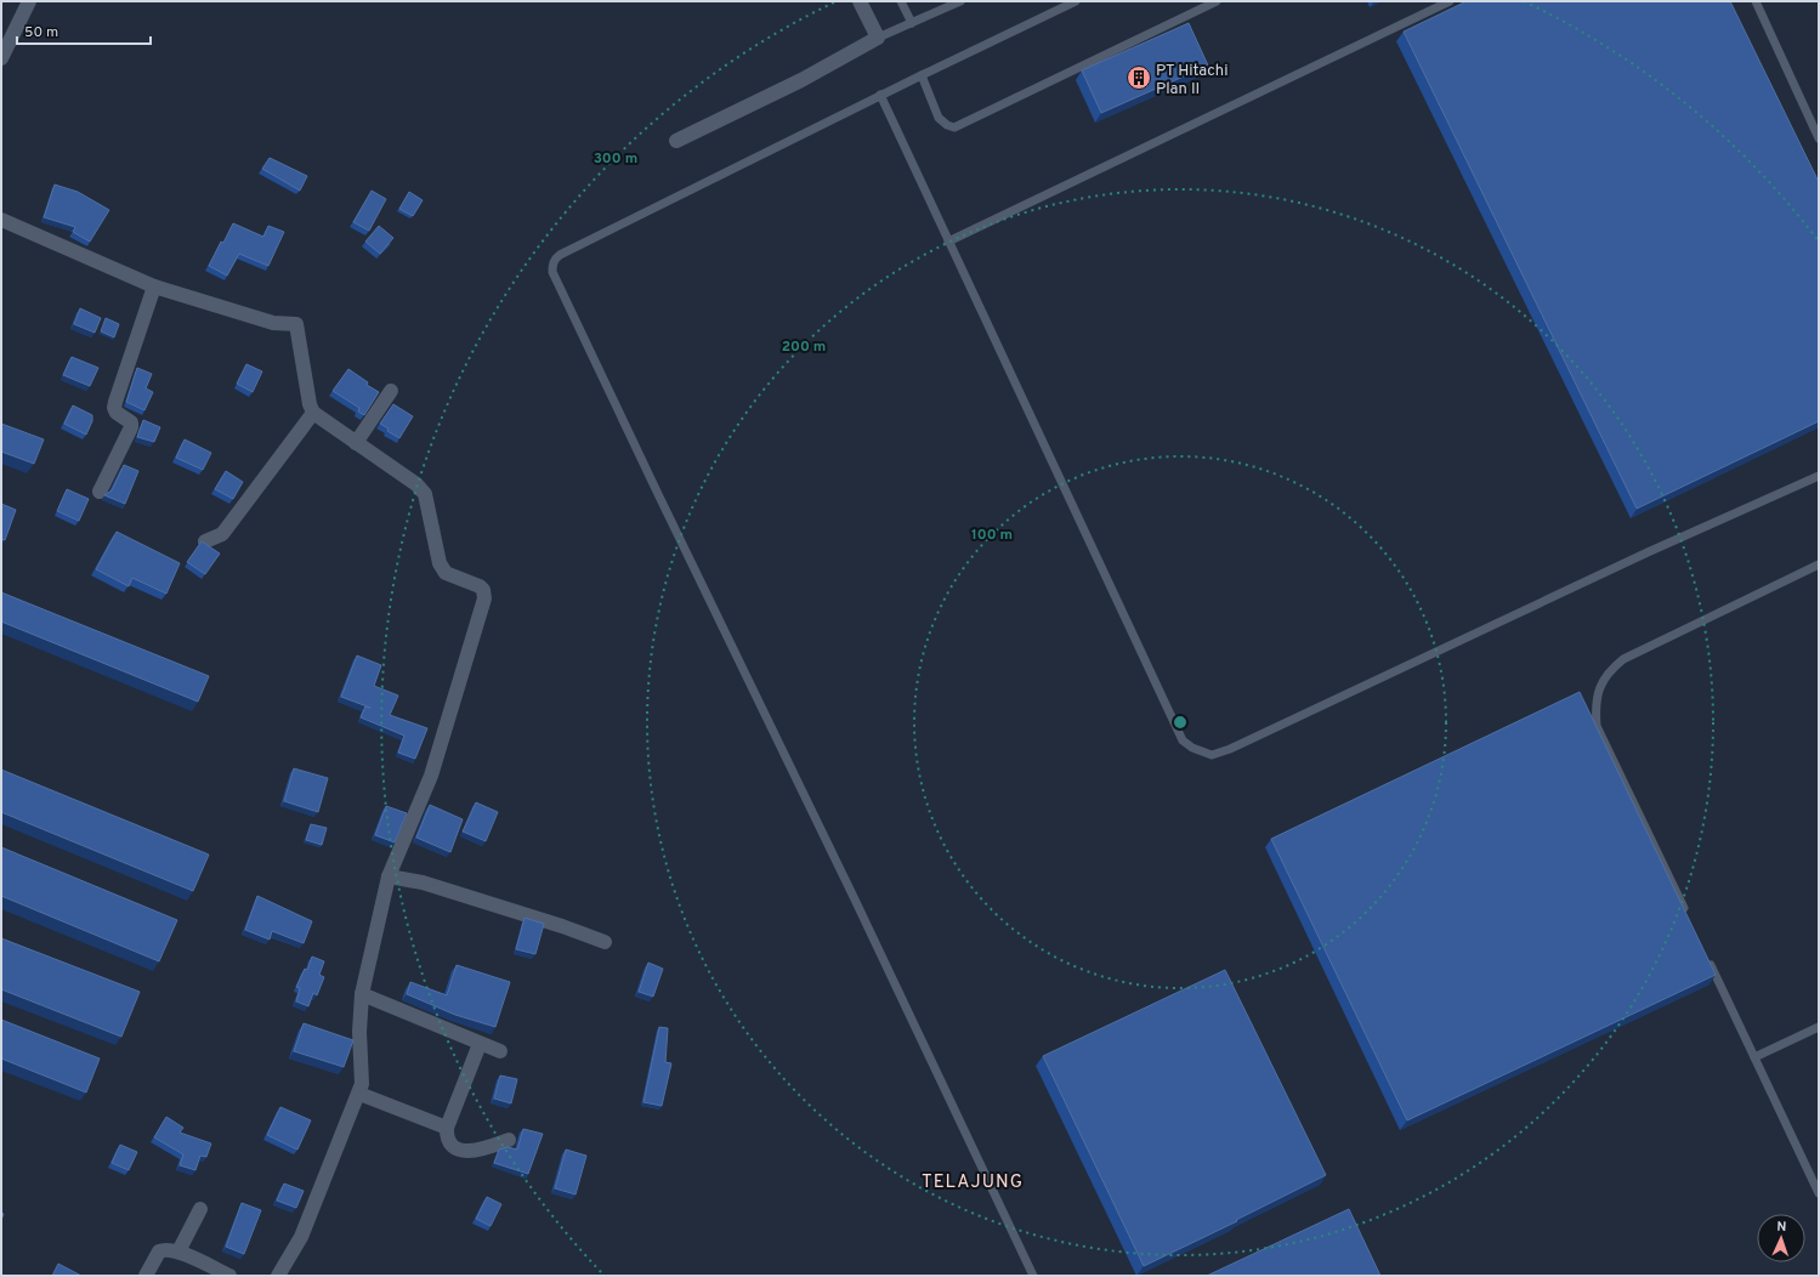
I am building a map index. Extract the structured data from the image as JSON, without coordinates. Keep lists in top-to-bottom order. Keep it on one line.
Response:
{"districts":["TELAJUNG"],"places":{"building":["PT Hitachi Plan II"]},"scale_bar":"50 m","north":"top","rings":["300 m","200 m","100 m"]}
